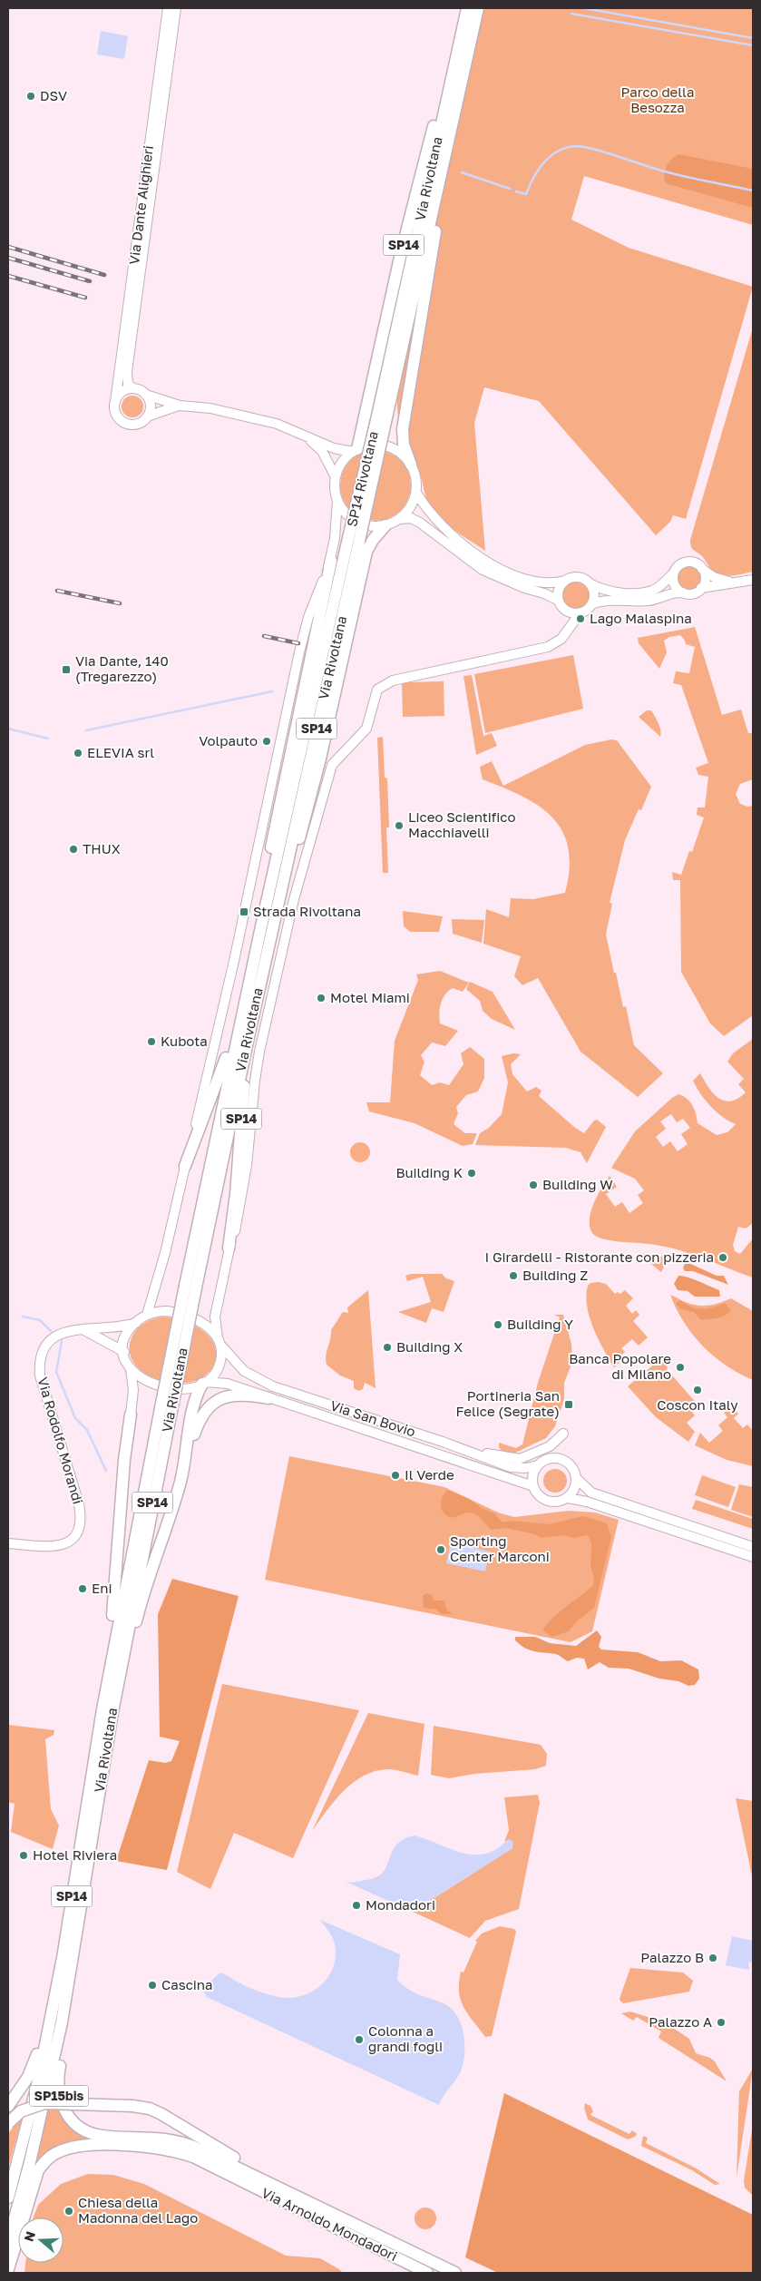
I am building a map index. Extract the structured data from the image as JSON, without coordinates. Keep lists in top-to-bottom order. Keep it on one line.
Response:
{"streets":{"highway":["Via Rivoltana","SP14","SP14 Rivoltana","SP15bis","Via Arnoldo Mondadori"],"street":["Via Dante Alighieri","Via San Bovio","Via Rodolfo Morandi"]},"crossings":[["Via Rivoltana","SP14"],["Via Rivoltana","SP14 Rivoltana"],["Via Rivoltana","SP15bis"],["Via San Bovio","Via Rodolfo Morandi"],["SP15bis","Via Arnoldo Mondadori"]],"parks":["Parco della Besozza"],"places":{"other":["DSV","Lago Malaspina","Volpauto","ELEVIA srl","Liceo Scientifico Macchiavelli","THUX","Motel Miami","Kubota","Building K","Building W","I Girardelli - Ristorante con pizzeria","Building Z","Building Y","Building X","Banca Popolare di Milano","Coscon Italy","Il Verde","Sporting Center Marconi","Eni","Hotel Riviera","Mondadori","Palazzo B","Cascina","Palazzo A","Colonna a grandi fogli","Chiesa della Madonna del Lago"],"transit":["Via Dante, 140 (Tregarezzo)","Strada Rivoltana","Portineria San Felice (Segrate)"]},"north":"left"}
